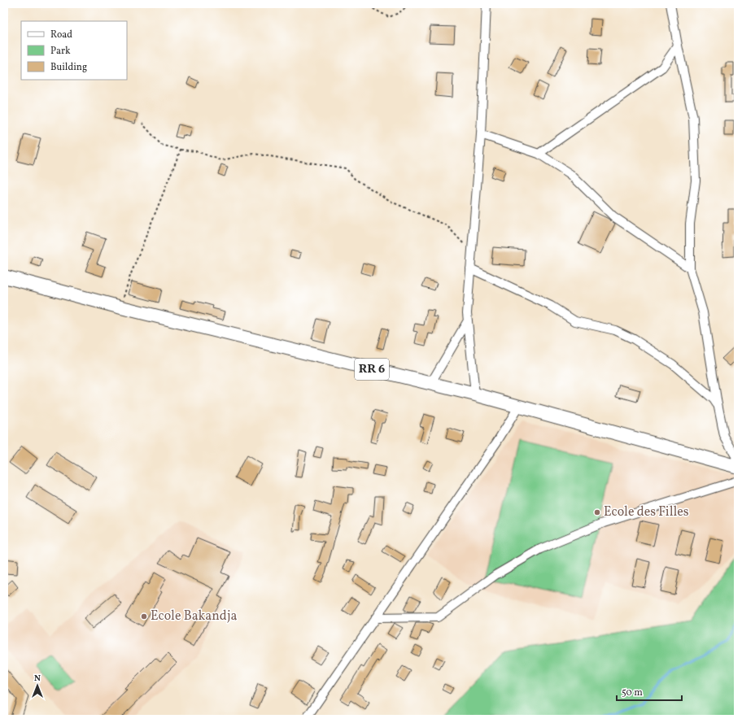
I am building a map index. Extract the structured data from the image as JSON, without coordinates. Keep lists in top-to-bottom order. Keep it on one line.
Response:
{"streets":{"main road":["RR 6"]},"places":["Ecole des Filles","Ecole Bakandja"],"legend":["Road","Park","Building"],"scale_bar":"50 m","north":"top"}
